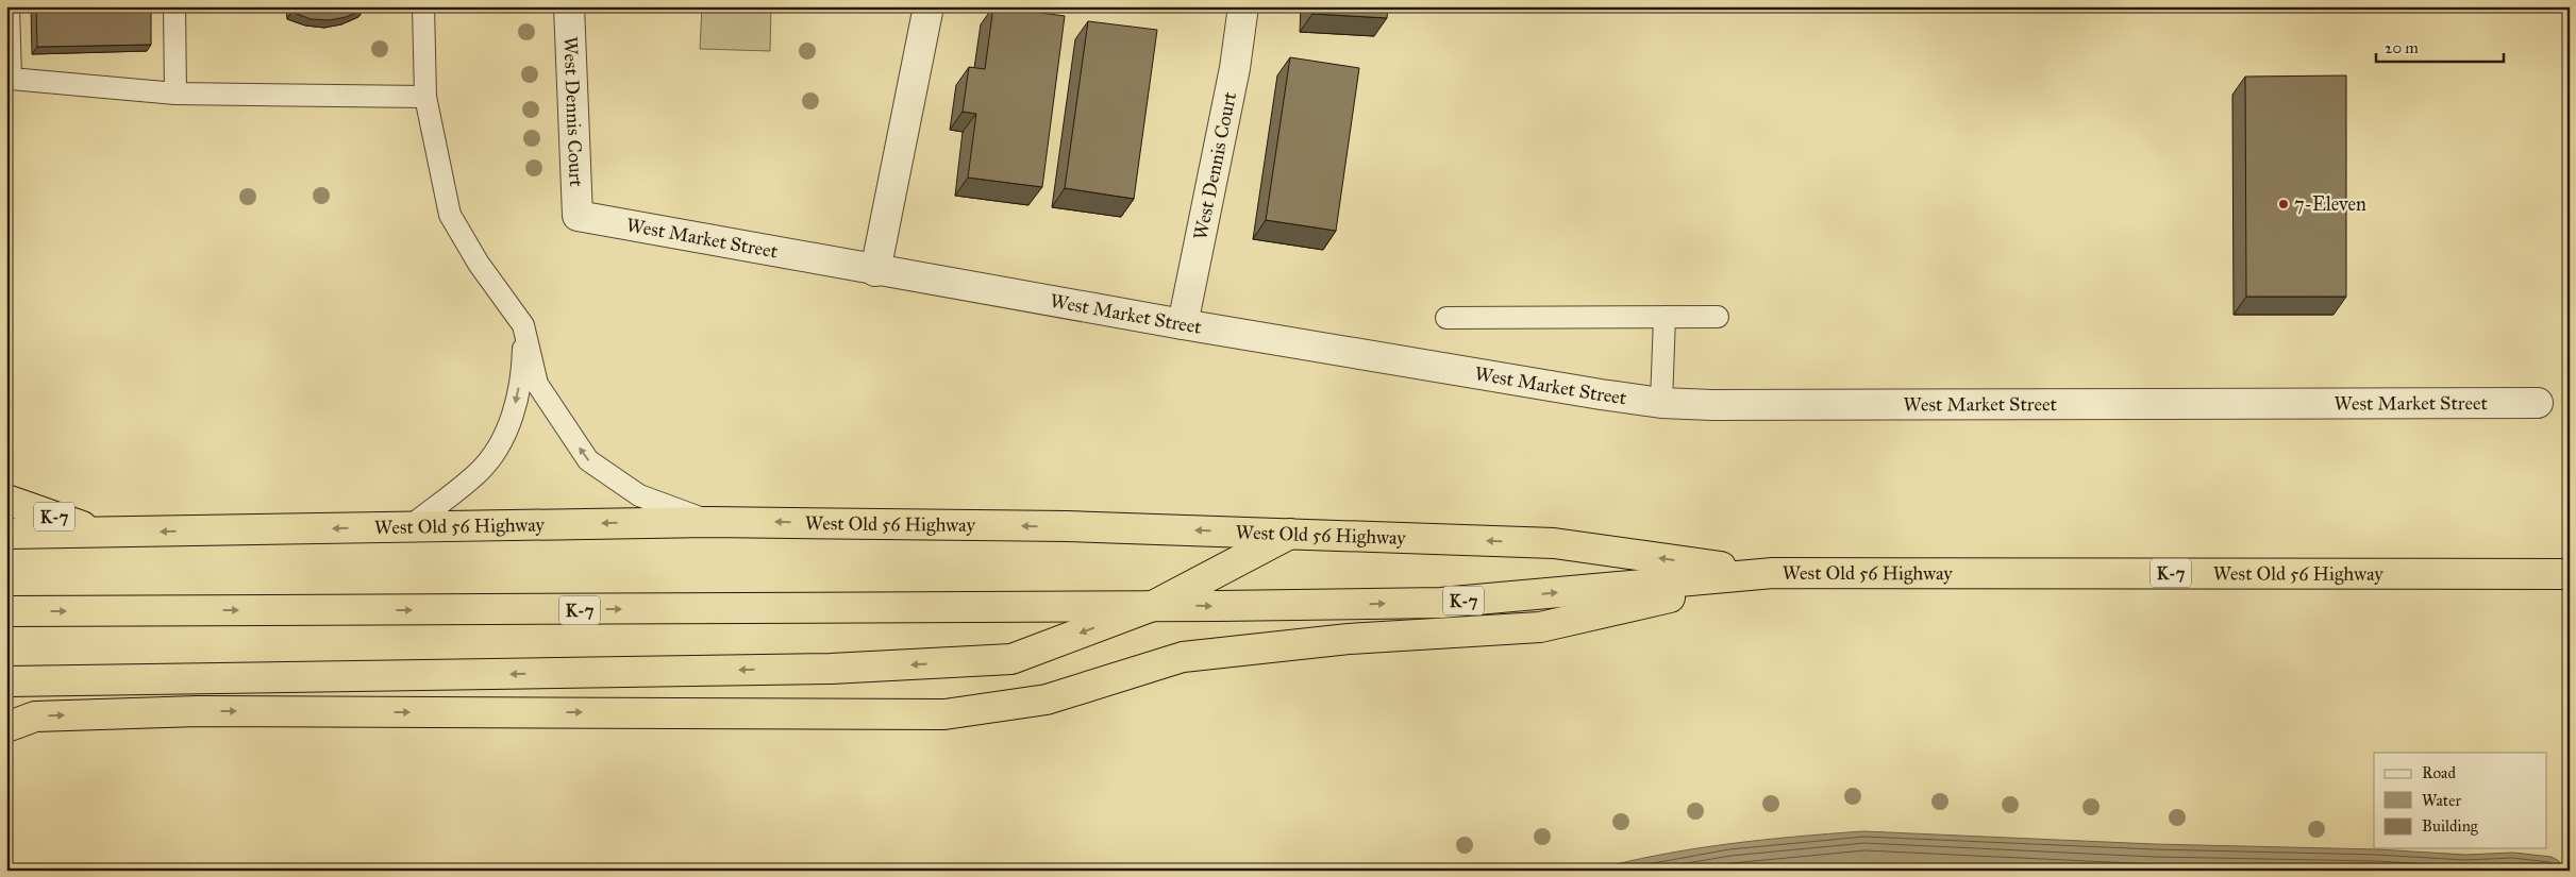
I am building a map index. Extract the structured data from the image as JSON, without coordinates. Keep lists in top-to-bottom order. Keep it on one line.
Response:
{"streets":{"highway":["K-7","West Old 56 Highway"],"street":["West Dennis Court","West Market Street"]},"crossings":[["West Dennis Court","West Market Street"],["K-7","West Old 56 Highway"]],"places":["7-Eleven"],"legend":["Road","Water","Building"],"scale_bar":"20 m"}
